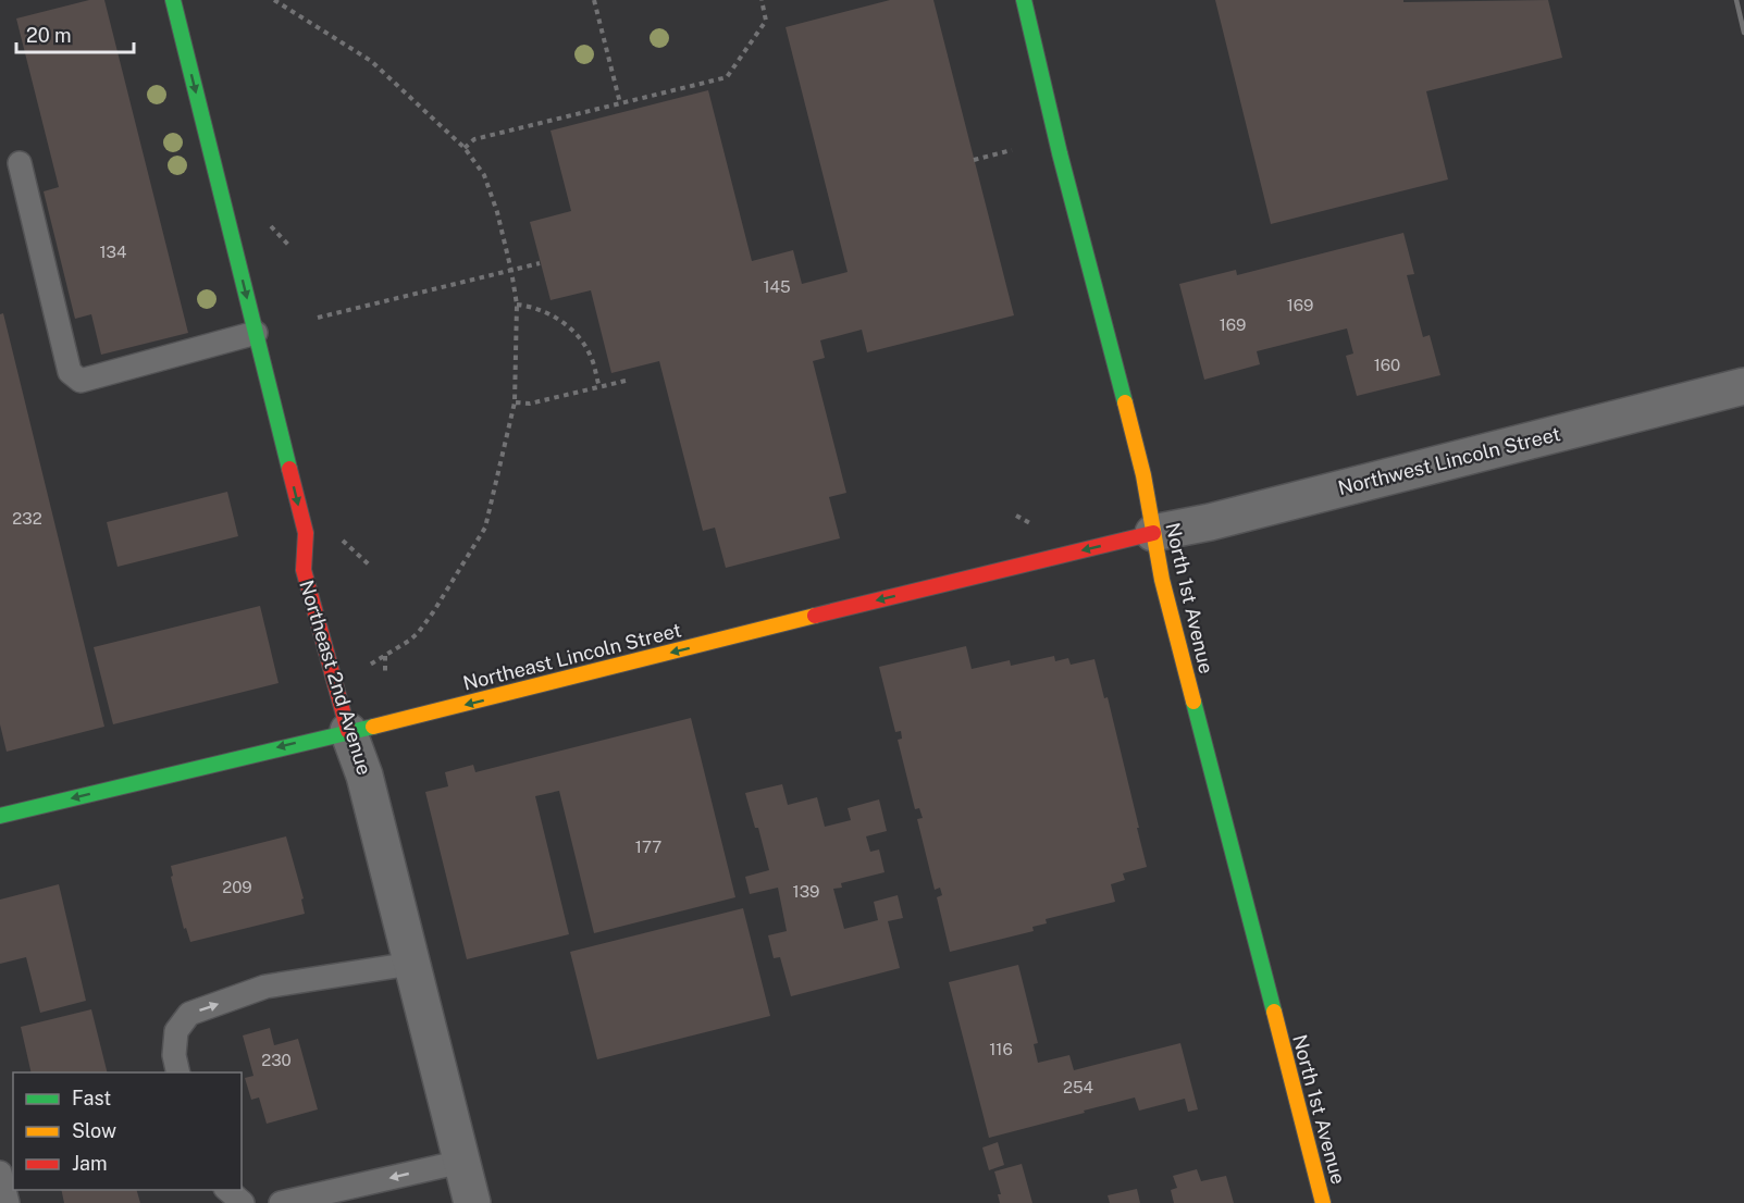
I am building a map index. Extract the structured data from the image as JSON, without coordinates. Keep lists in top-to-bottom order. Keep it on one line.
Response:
{"streets":{"street":["Northwest Lincoln Street","North 1st Avenue","Northeast Lincoln Street","Northeast 2nd Avenue"]},"crossings":[["Northwest Lincoln Street","North 1st Avenue"],["Northwest Lincoln Street","Northeast Lincoln Street"],["North 1st Avenue","Northeast Lincoln Street"],["Northeast Lincoln Street","Northeast 2nd Avenue"]],"one_way":["Northeast Lincoln Street","Northeast 2nd Avenue"],"house_numbers":["134","145","169","169","160","232","177","209","139","116","230","254"],"legend":["Fast","Slow","Jam"],"scale_bar":"20 m"}
